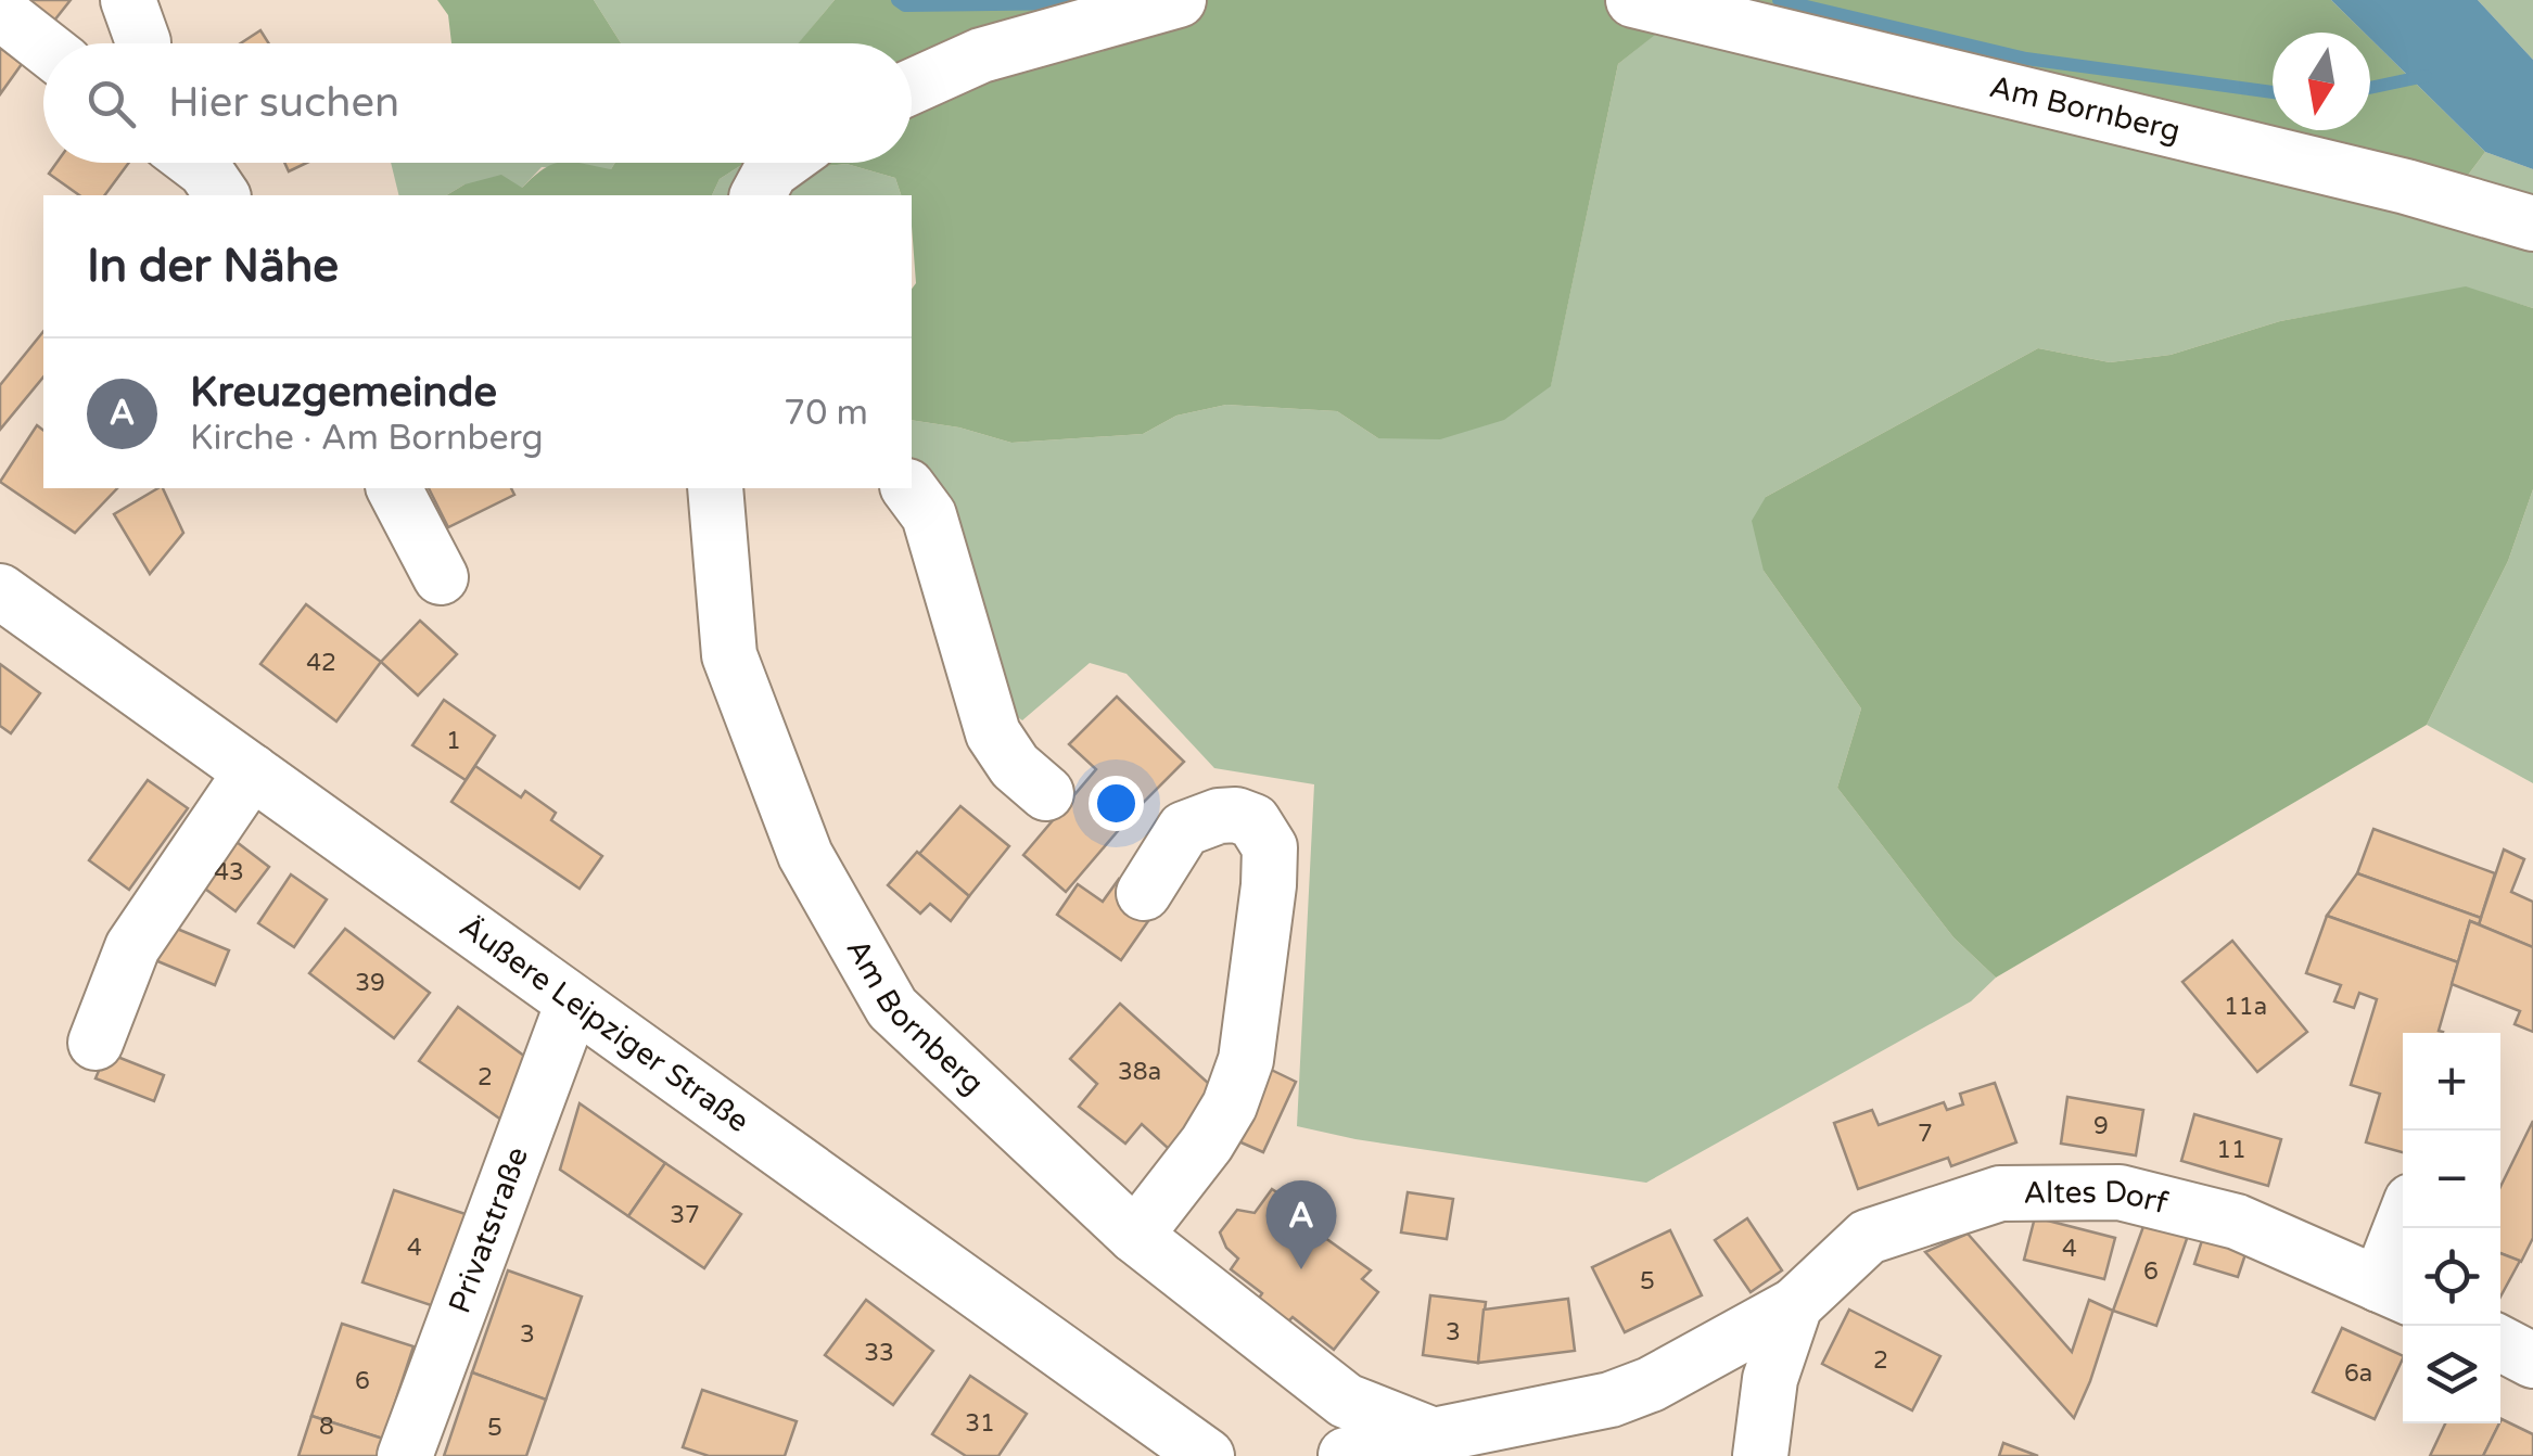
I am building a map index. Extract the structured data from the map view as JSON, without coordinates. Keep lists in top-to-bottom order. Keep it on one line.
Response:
{"streets":{"street":["Am Bornberg","Äußere Leipziger Straße","Altes Dorf","Privatstraße"]},"crossings":[["Am Bornberg","Altes Dorf"],["Äußere Leipziger Straße","Privatstraße"]],"house_numbers":["42","1","43","39","11a","38a","2","9","7","11","37","4","4","6","5","3","3","33","2","6a","6","31","8","5"],"north":"bottom","page":{"search":"Hier suchen","heading":"In der Nähe","list":[{"mark":"A","name":"Kreuzgemeinde","note":"Kirche · Am Bornberg","value":"70 m"}],"map_buttons":["+","−"],"pins":"A"}}
